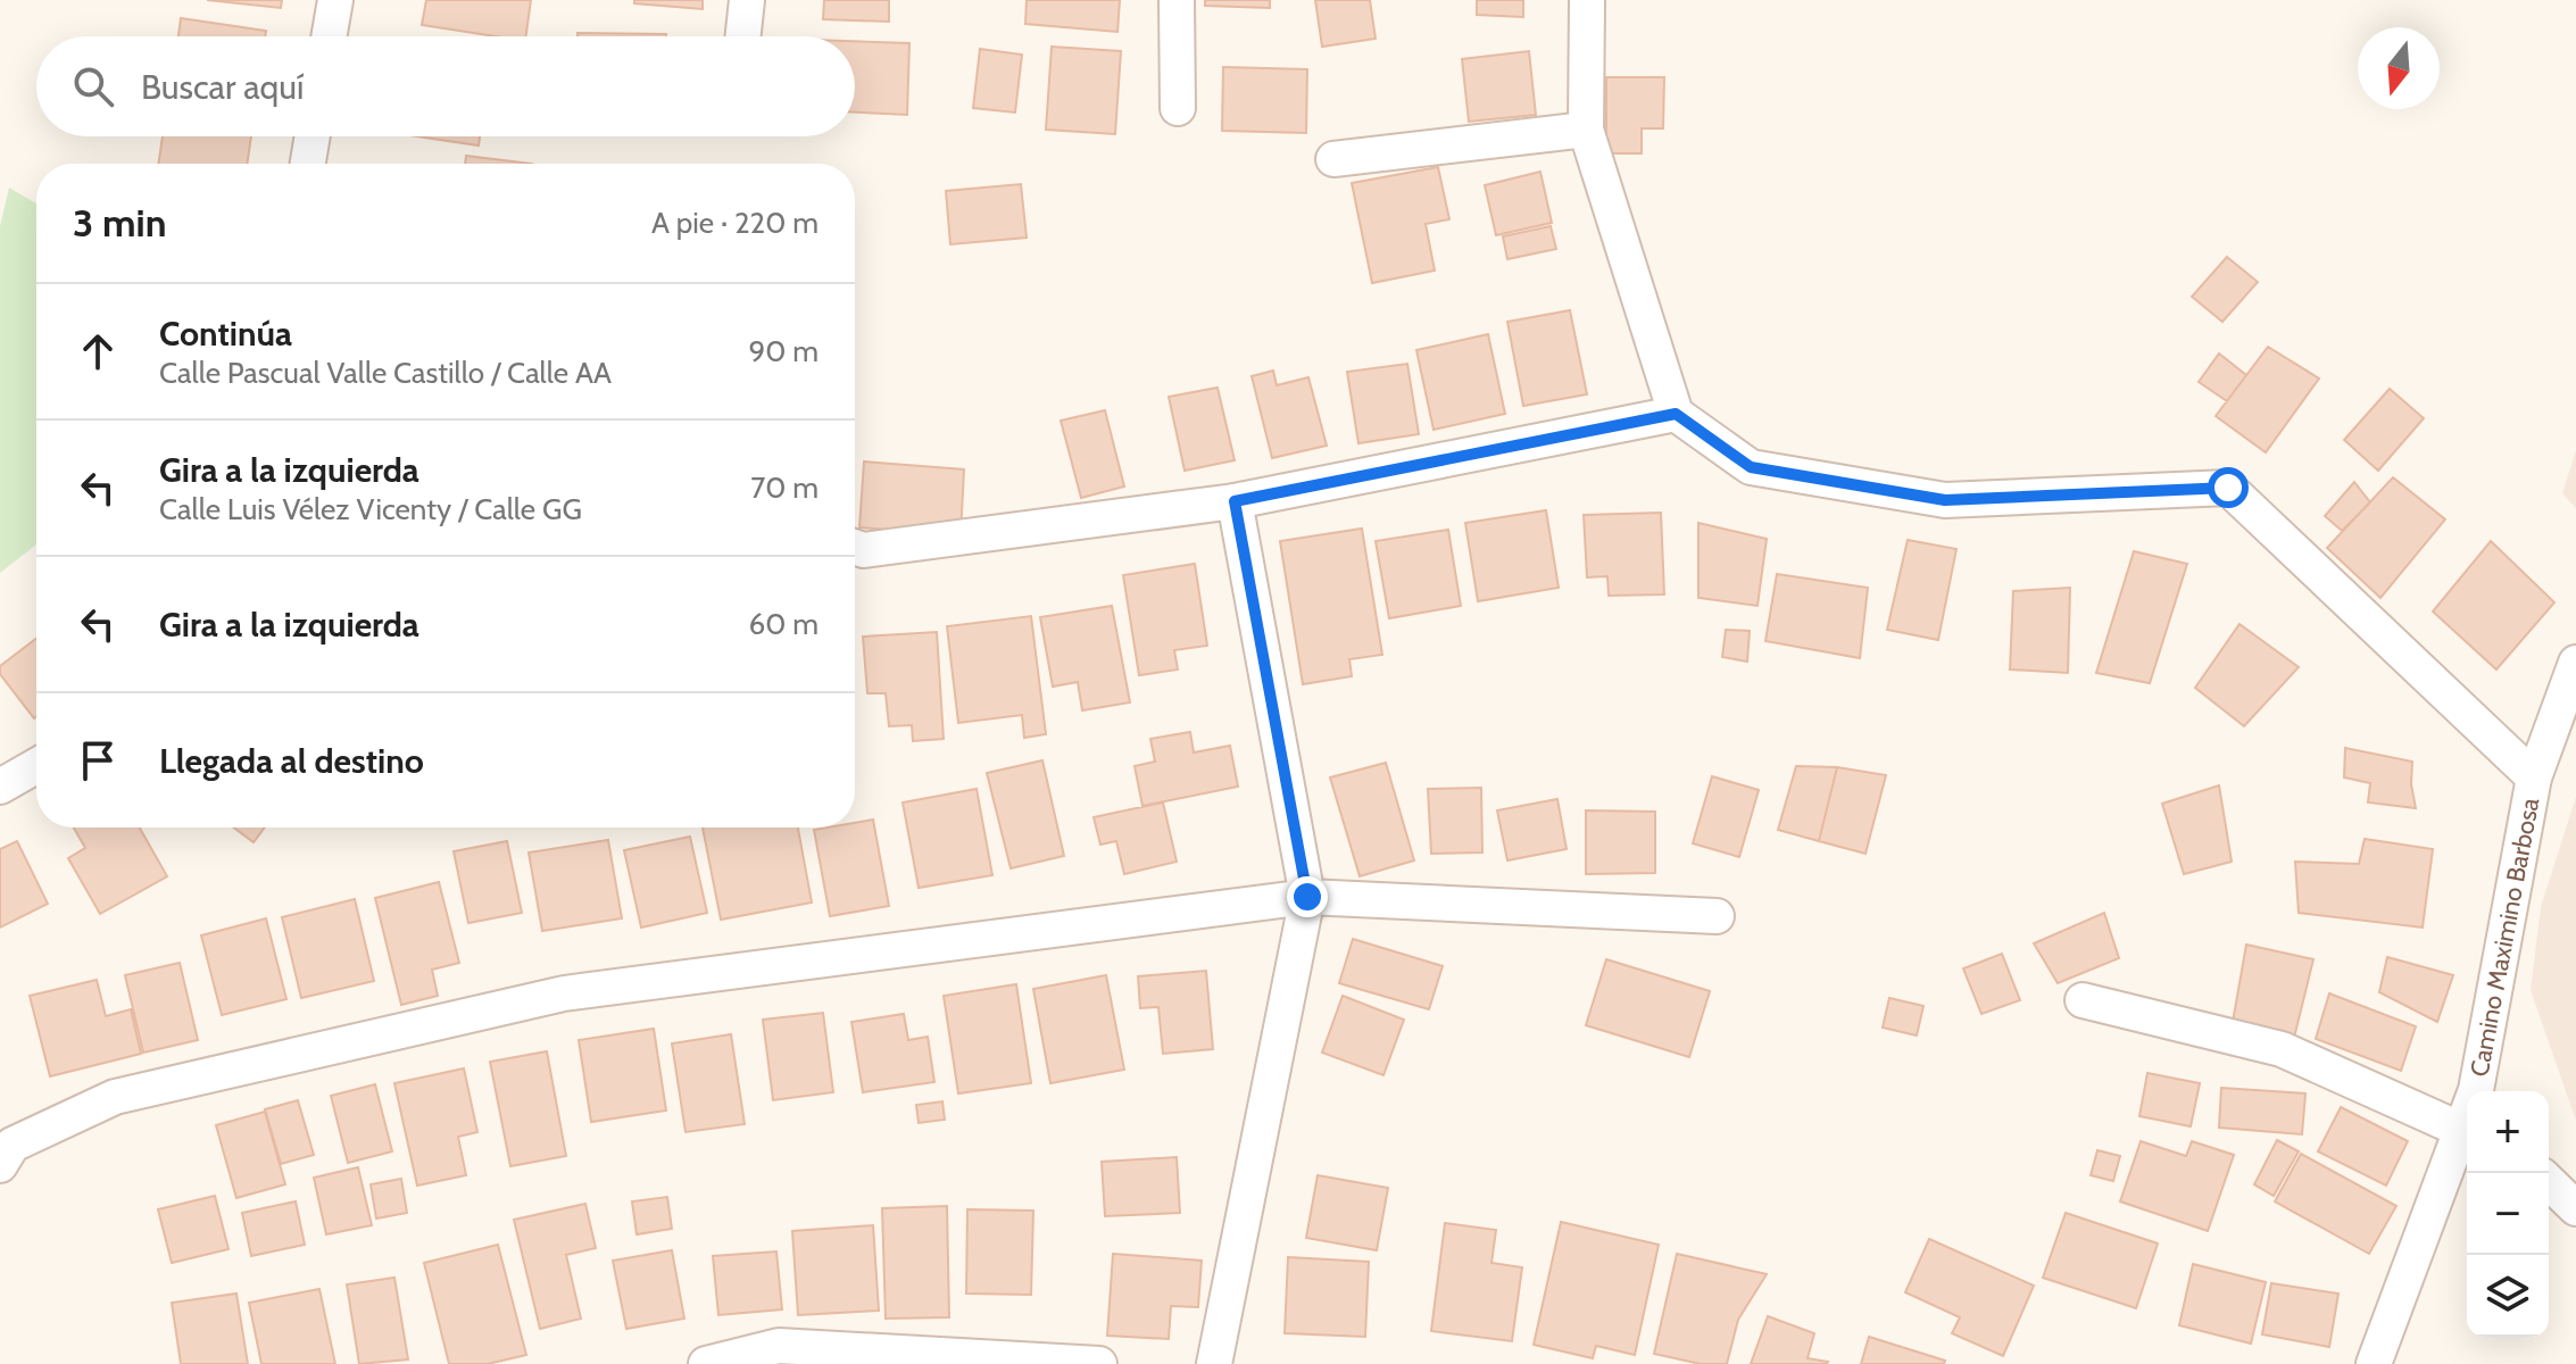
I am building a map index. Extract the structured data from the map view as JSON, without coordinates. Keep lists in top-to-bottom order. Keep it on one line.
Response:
{"streets":{"street":["Camino Maximino Barbosa"]},"north":"bottom","page":{"search":"Buscar aquí","heading":["3 min","A pie · 220 m"],"list":[["Continúa","Calle Pascual Valle Castillo / Calle AA","90 m"],["Gira a la izquierda","Calle Luis Vélez Vicenty / Calle GG","70 m"],["Gira a la izquierda","60 m"],"Llegada al destino"],"map_buttons":["+","−"]}}
